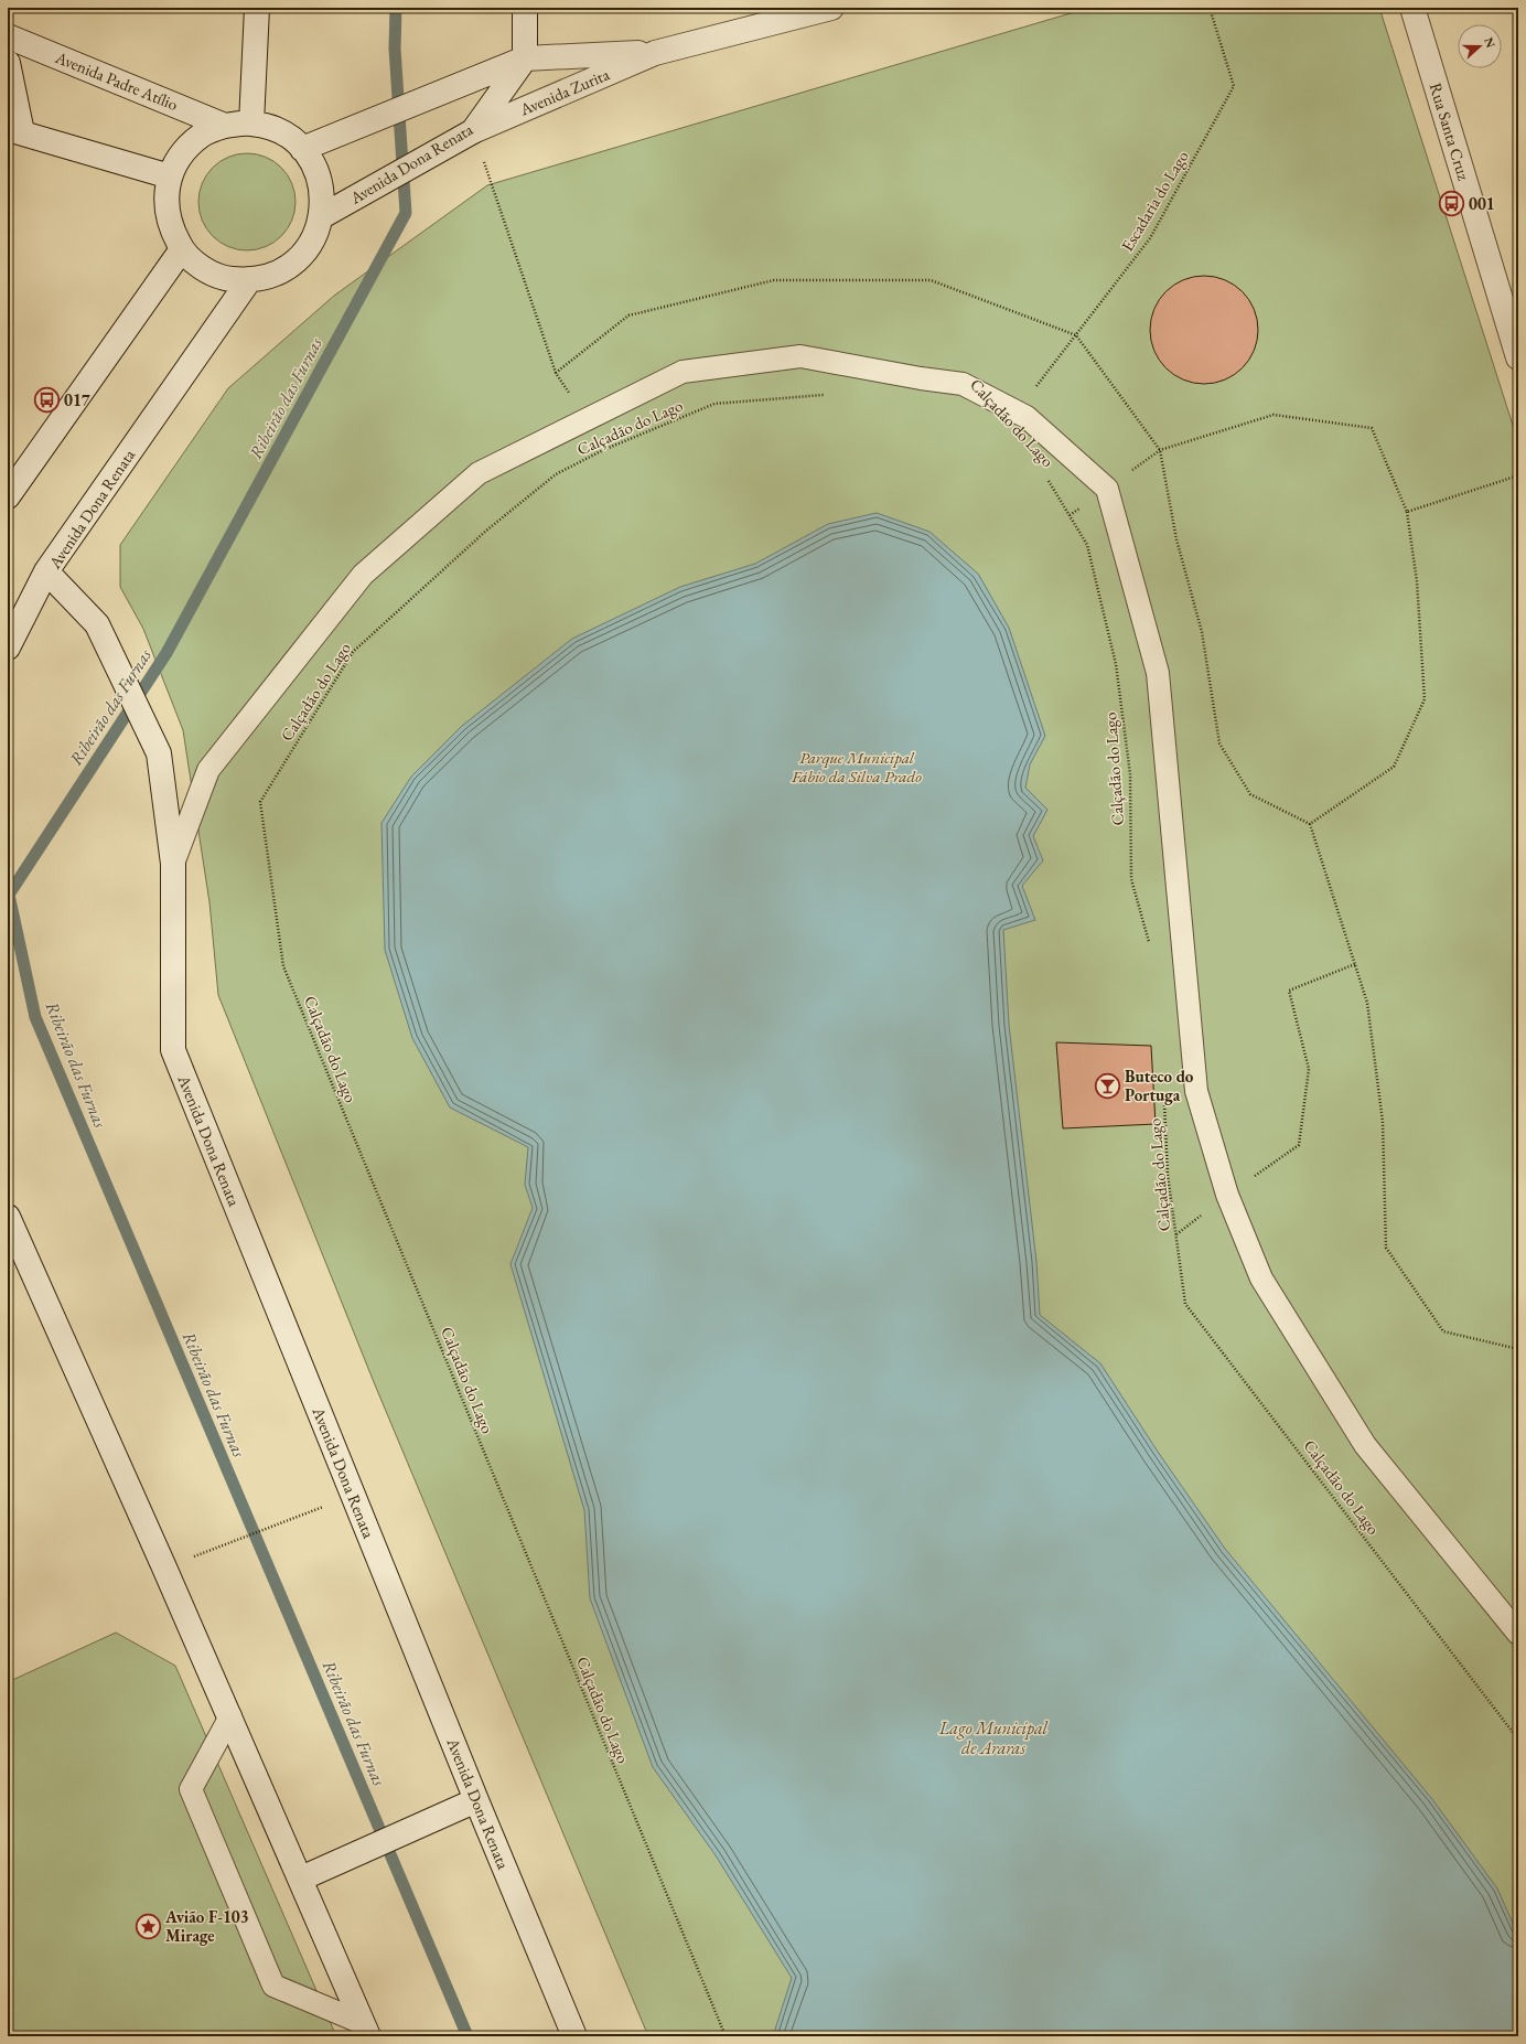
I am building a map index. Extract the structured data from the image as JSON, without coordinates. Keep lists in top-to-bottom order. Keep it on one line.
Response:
{"streets":{"main road":["Avenida Padre Atílio","Avenida Zurita","Rua Santa Cruz","Avenida Dona Renata"],"path":["Escadaria do Lago","Calçadão do Lago"]},"crossings":[["Avenida Padre Atílio","Avenida Dona Renata"],["Avenida Zurita","Avenida Dona Renata"]],"water":["Ribeirão das Furnas","Lago Municipal de Araras"],"parks":["Parque Municipal Fábio da Silva Prado"],"places":{"bus stop":["001","017"],"bar":["Buteco do Portuga"],"place":["Avião F-103 Mirage"]},"north":"right"}
